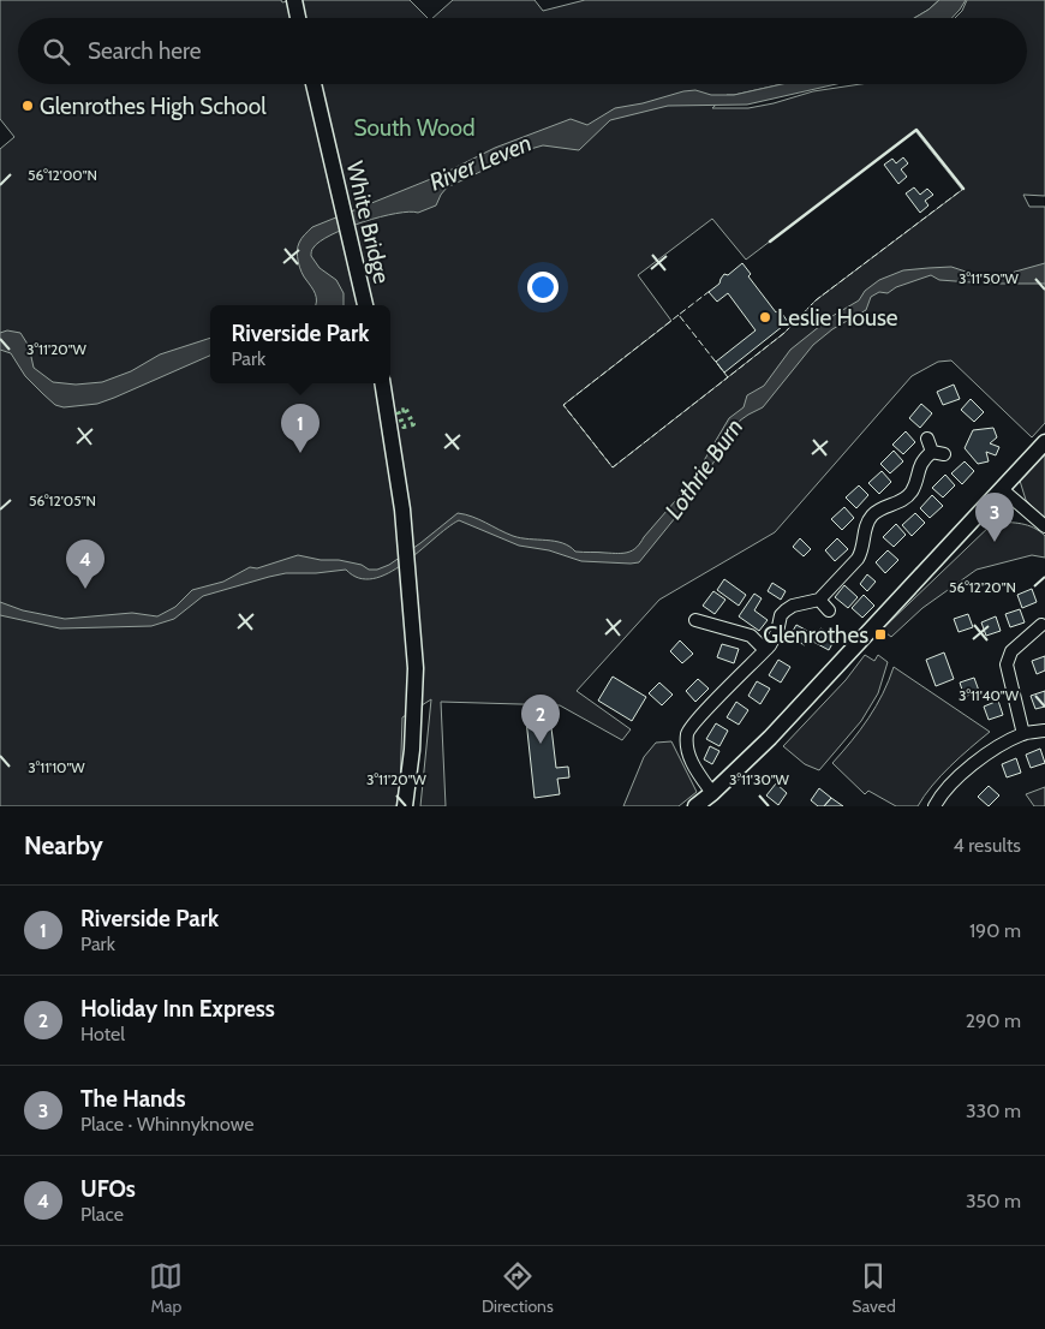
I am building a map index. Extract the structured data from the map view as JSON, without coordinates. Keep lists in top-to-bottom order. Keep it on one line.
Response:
{"streets":{"main road":["White Bridge"]},"water":["River Leven","Lothrie Burn"],"parks":["South Wood"],"places":{"other":["Glenrothes High School","Leslie House"],"transit":["Glenrothes"]},"page":{"search":"Search here","popup":["Riverside Park","Park"],"pins":["1","3","4","2"],"heading":["Nearby","4 results"],"list":[{"mark":"1","name":"Riverside Park","note":"Park","value":"190 m"},{"mark":"2","name":"Holiday Inn Express","note":"Hotel","value":"290 m"},{"mark":"3","name":"The Hands","note":"Place · Whinnyknowe","value":"330 m"},{"mark":"4","name":"UFOs","note":"Place","value":"350 m"}],"nav":["Map","Directions","Saved"]},"coordinates":["56°12'00\"N","3°11'50\"W","3°11'20\"W","56°12'05\"N","56°12'20\"N","3°11'40\"W","3°11'10\"W","3°11'30\"W"]}
